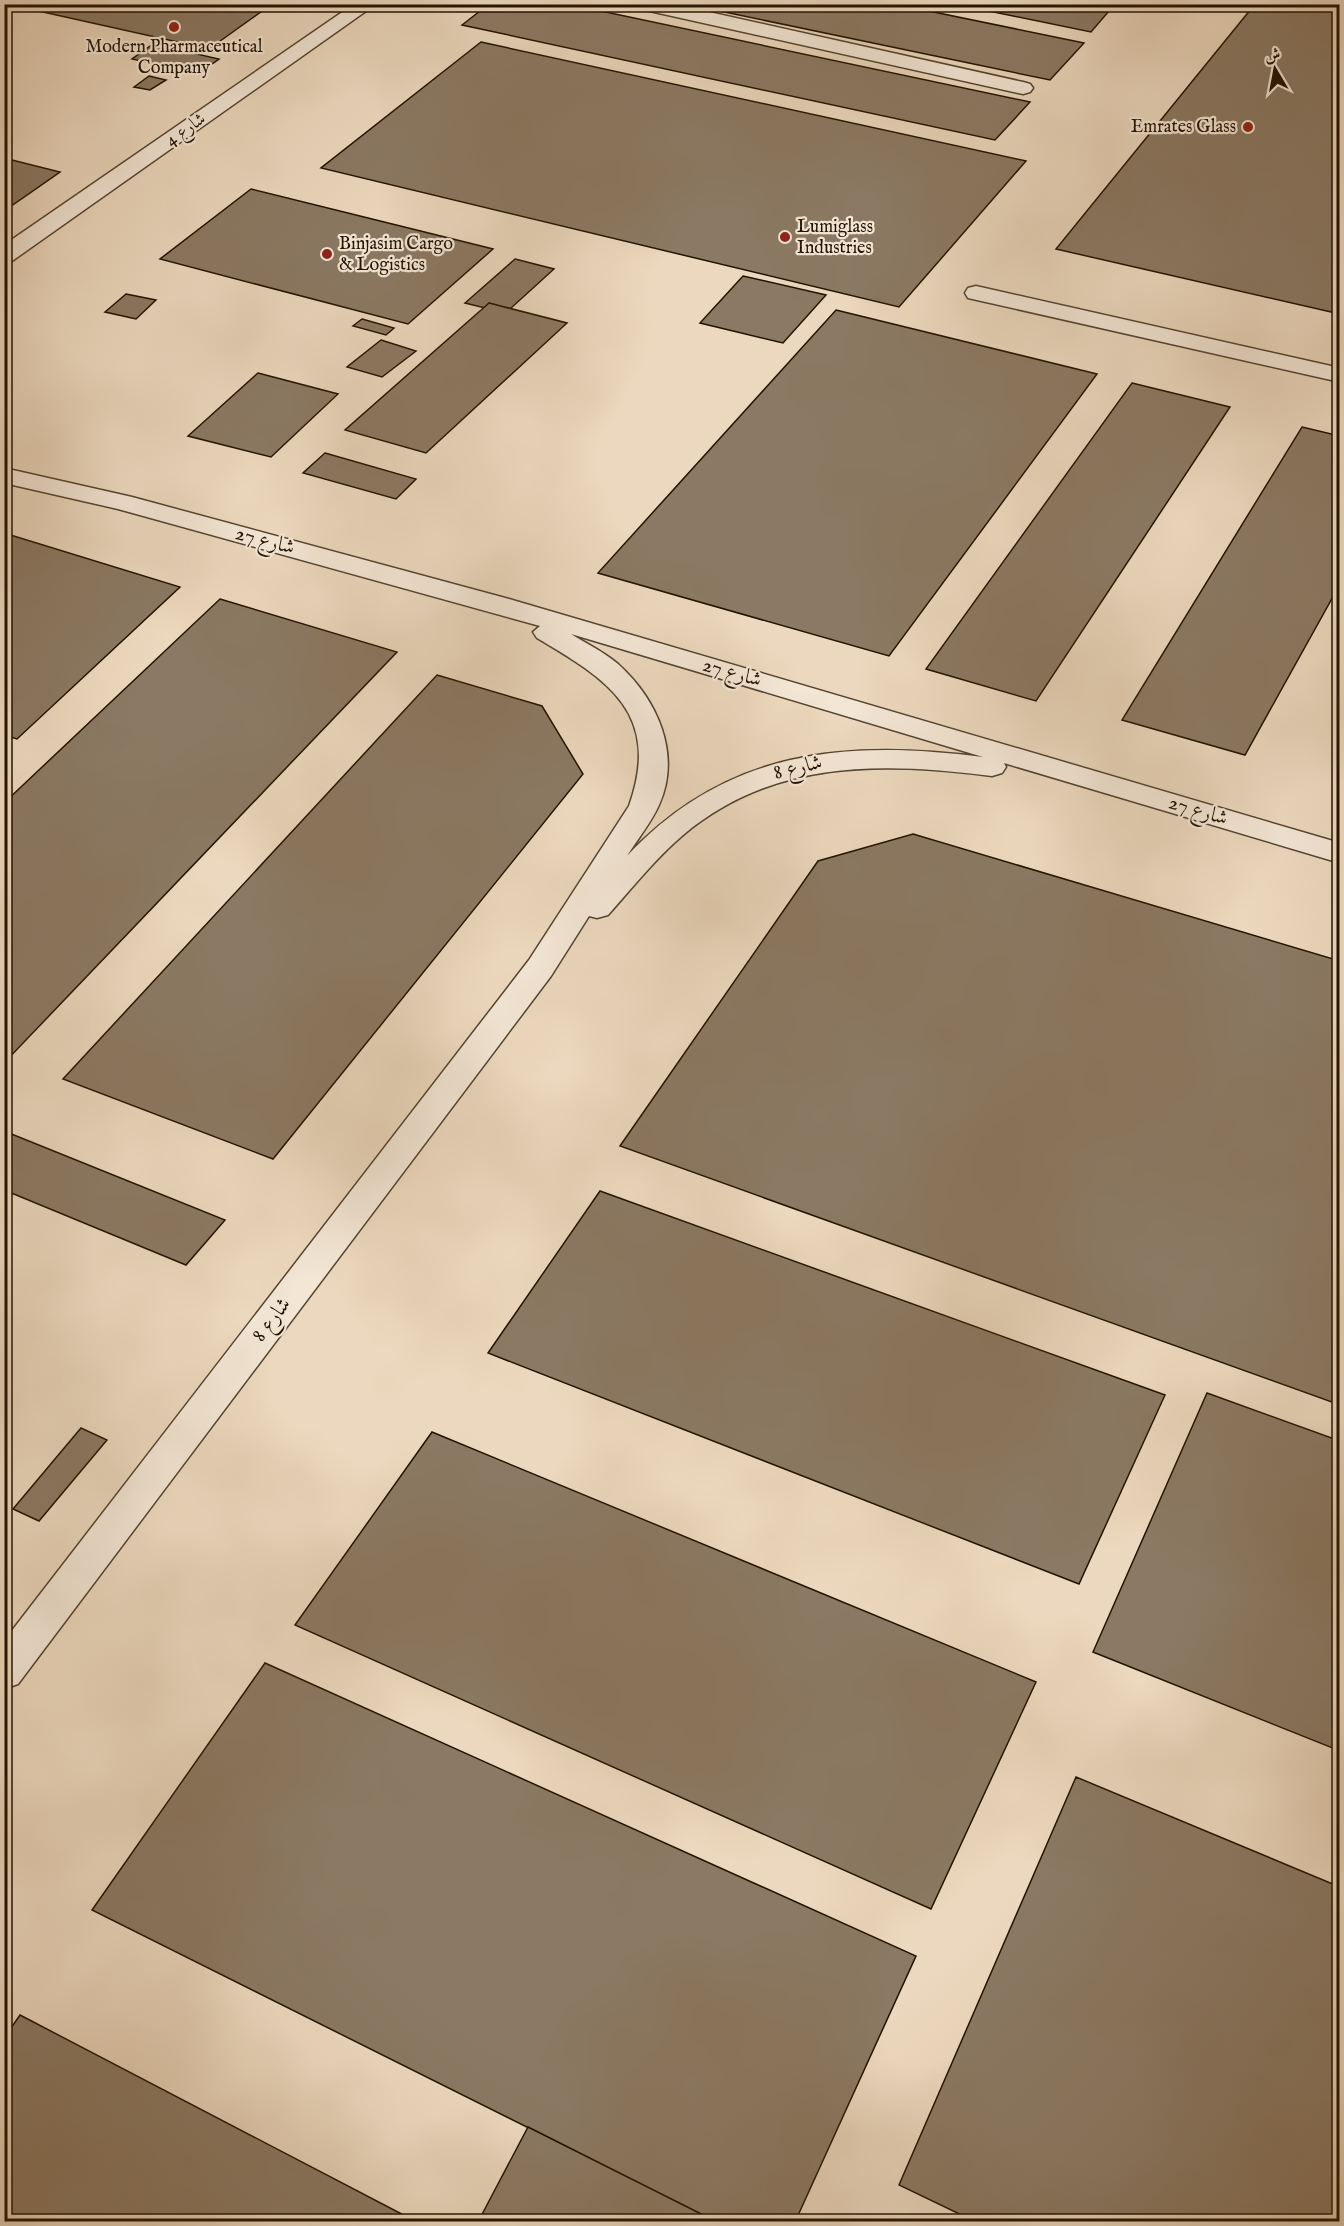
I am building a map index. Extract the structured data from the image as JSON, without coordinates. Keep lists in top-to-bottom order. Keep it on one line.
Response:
{"streets":{"lane":["شارع 4","شارع 27","شارع 8"]},"crossings":[["شارع 27","شارع 8"]],"places":["Modern Pharmaceutical Company","Emrates Glass","Lumiglass Industries","Binjasim Cargo & Logistics"],"north":"top"}
